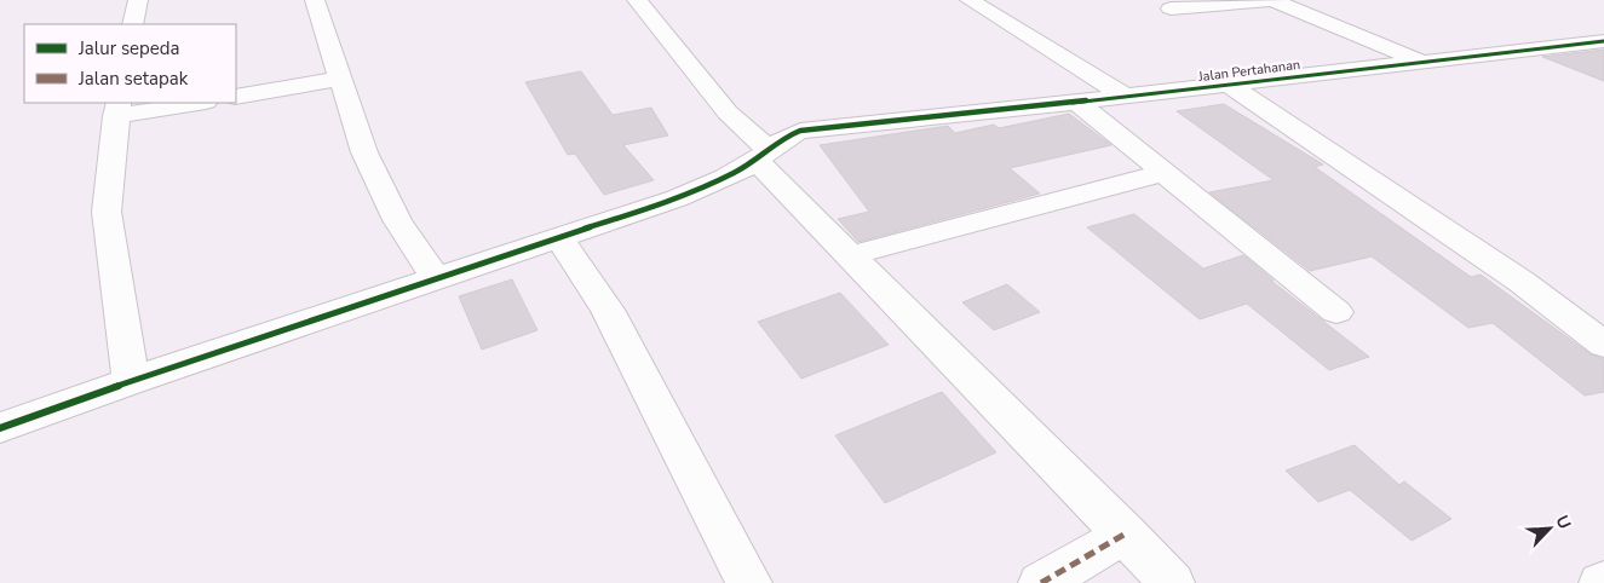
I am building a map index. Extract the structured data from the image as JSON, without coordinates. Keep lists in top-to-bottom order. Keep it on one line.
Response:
{"streets":{"street":["Jalan Pertahanan"]},"legend":["Jalur sepeda","Jalan setapak"],"north":"top right"}
